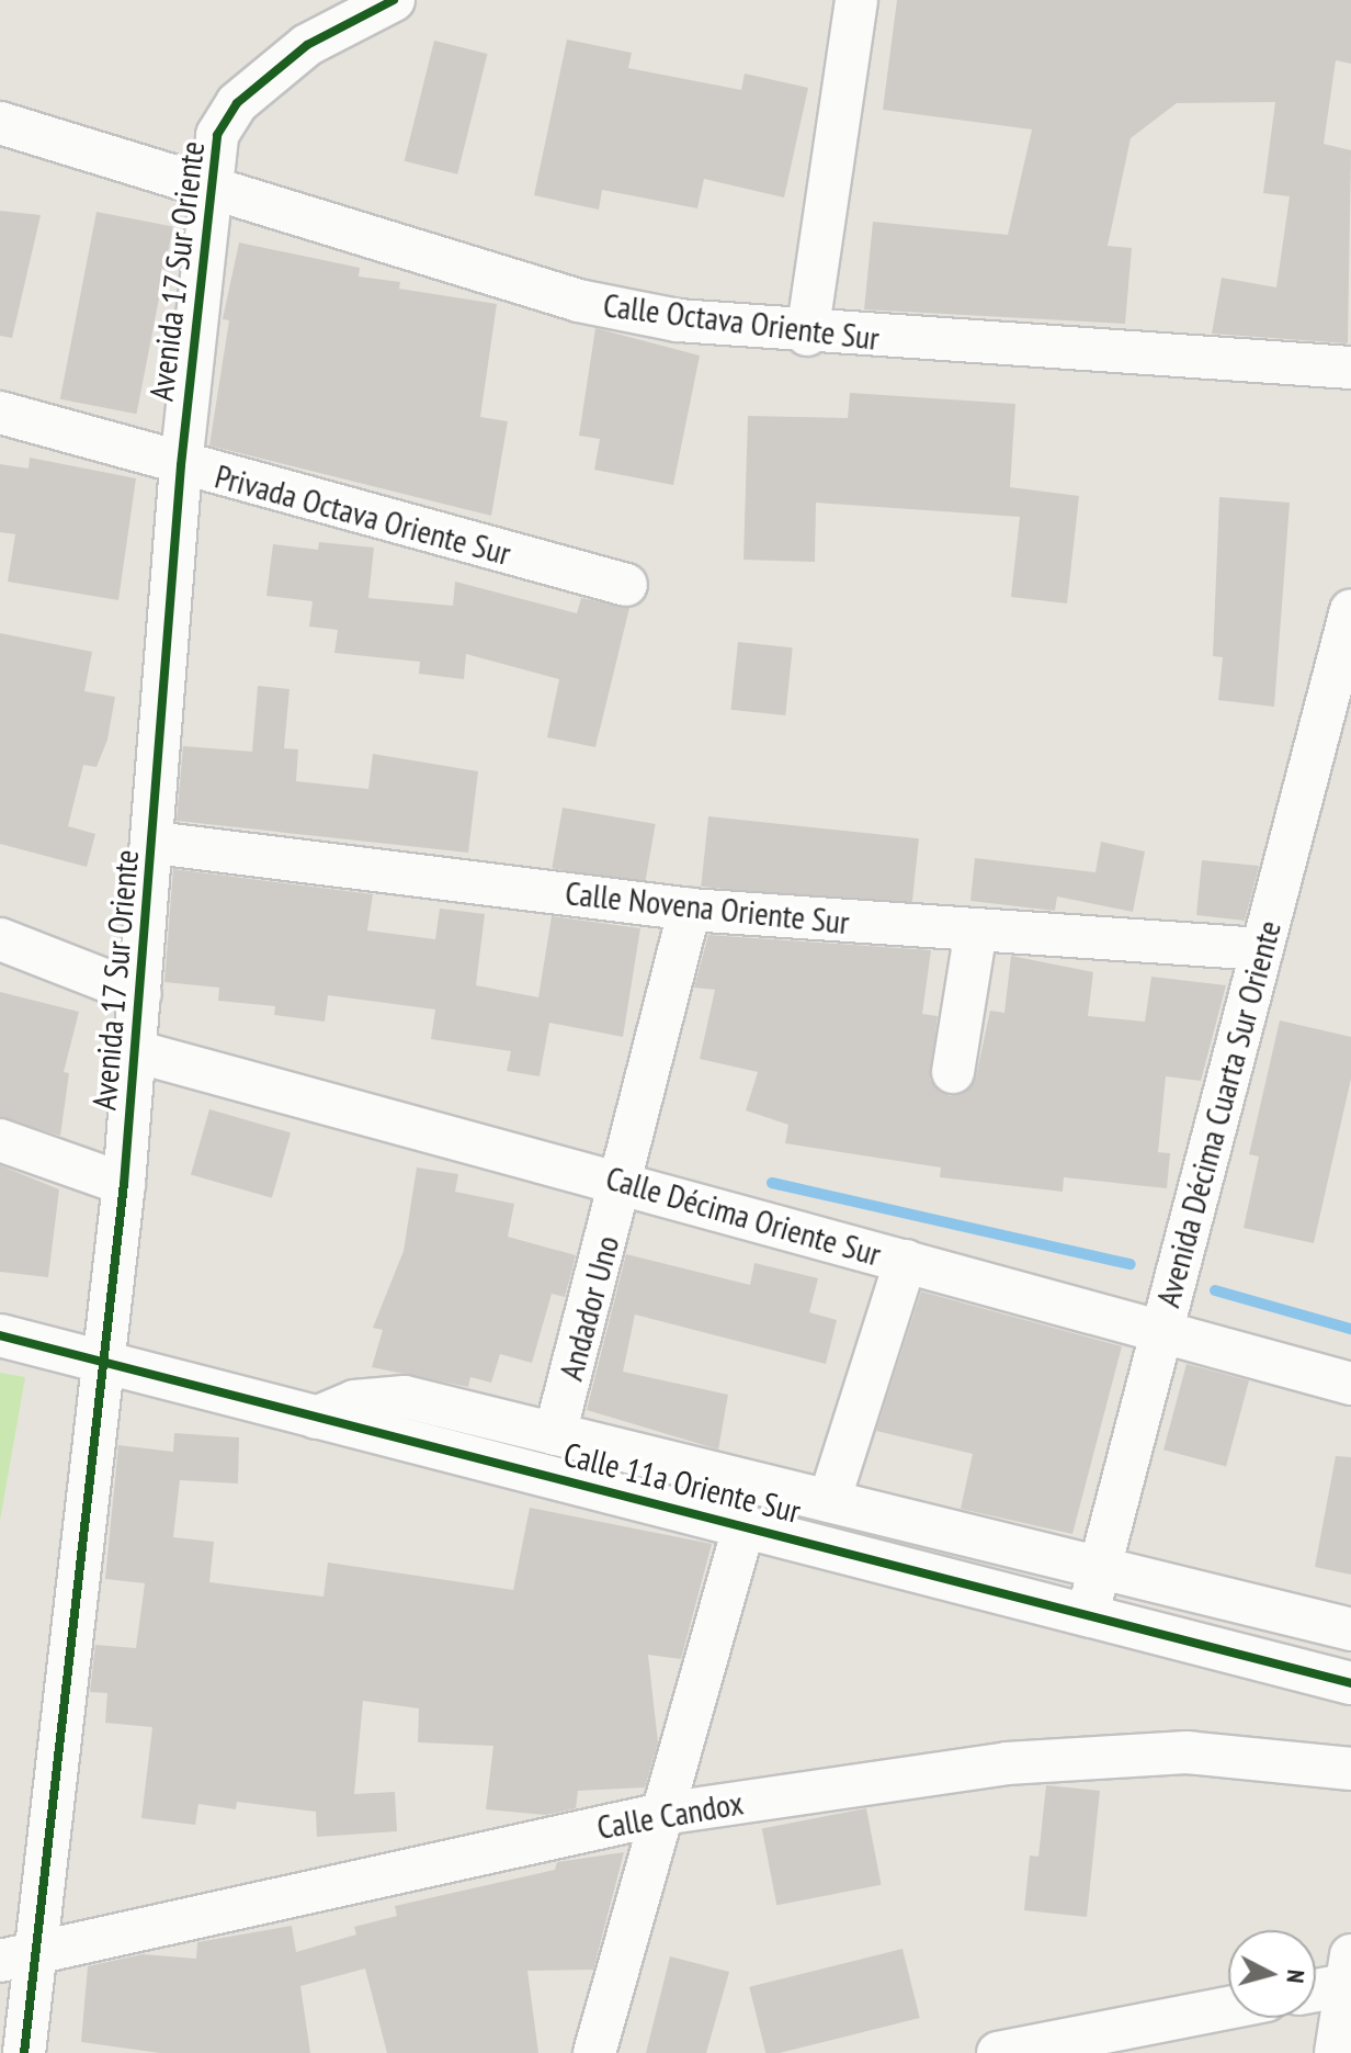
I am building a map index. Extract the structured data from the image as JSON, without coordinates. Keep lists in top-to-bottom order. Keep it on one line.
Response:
{"streets":{"street":["Avenida 17 Sur Oriente","Calle Octava Oriente Sur","Privada Octava Oriente Sur","Calle Novena Oriente Sur","Avenida Décima Cuarta Sur Oriente","Calle Décima Oriente Sur","Andador Uno","Calle 11a Oriente Sur","Calle Candox"]},"crossings":[["Avenida 17 Sur Oriente","Calle Octava Oriente Sur"],["Avenida 17 Sur Oriente","Privada Octava Oriente Sur"],["Avenida 17 Sur Oriente","Calle Novena Oriente Sur"],["Avenida 17 Sur Oriente","Calle Décima Oriente Sur"],["Avenida 17 Sur Oriente","Calle 11a Oriente Sur"],["Avenida 17 Sur Oriente","Calle Candox"],["Calle Novena Oriente Sur","Avenida Décima Cuarta Sur Oriente"],["Calle Novena Oriente Sur","Andador Uno"],["Avenida Décima Cuarta Sur Oriente","Calle Décima Oriente Sur"],["Avenida Décima Cuarta Sur Oriente","Calle 11a Oriente Sur"],["Calle Décima Oriente Sur","Andador Uno"],["Andador Uno","Calle 11a Oriente Sur"]],"north":"right"}
